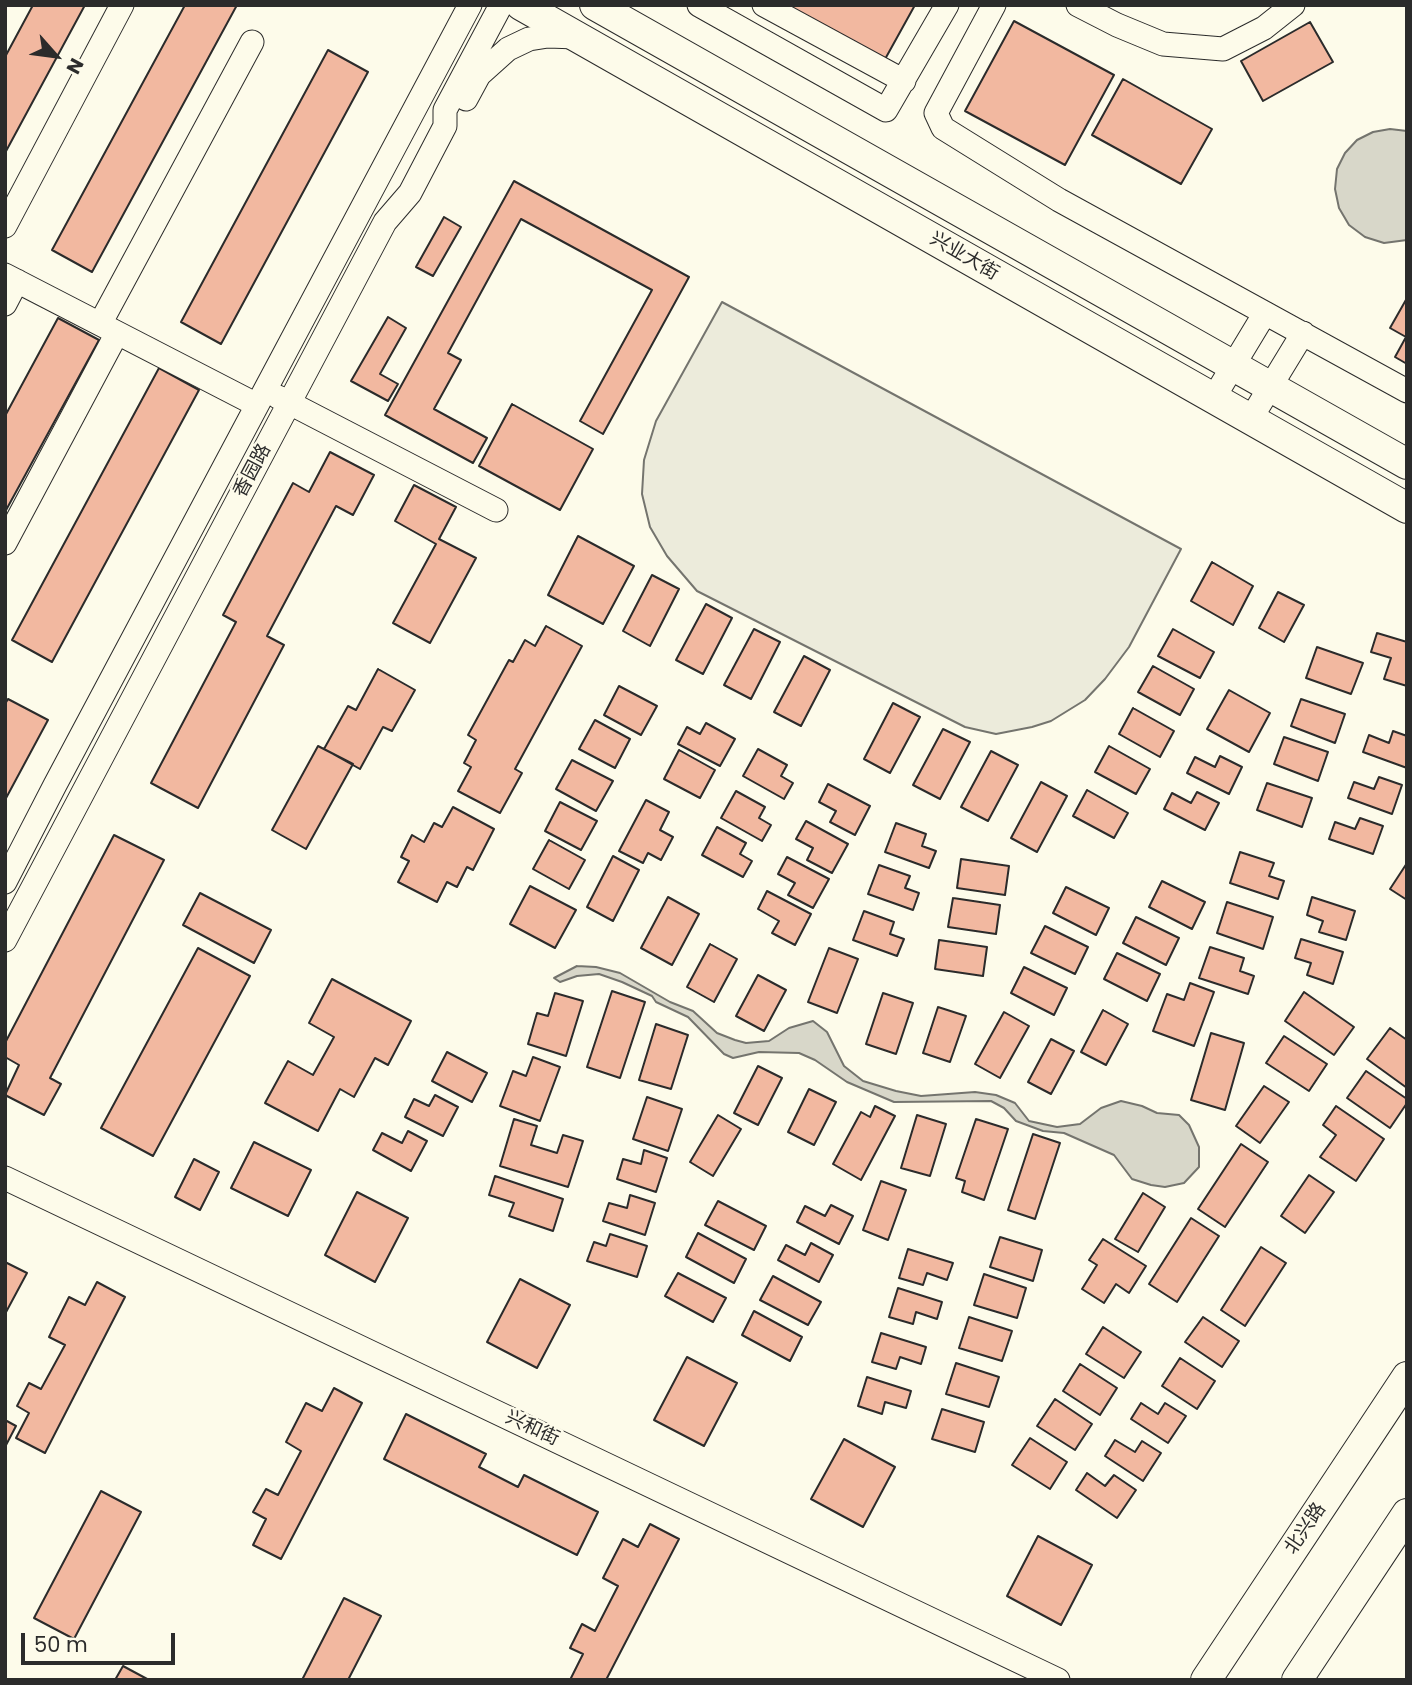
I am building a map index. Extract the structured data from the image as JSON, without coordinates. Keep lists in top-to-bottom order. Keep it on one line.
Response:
{"streets":{"main road":["兴业大街","北兴路"],"street":["香园路","兴和街"]},"scale_bar":"50 m","north":"bottom right"}
